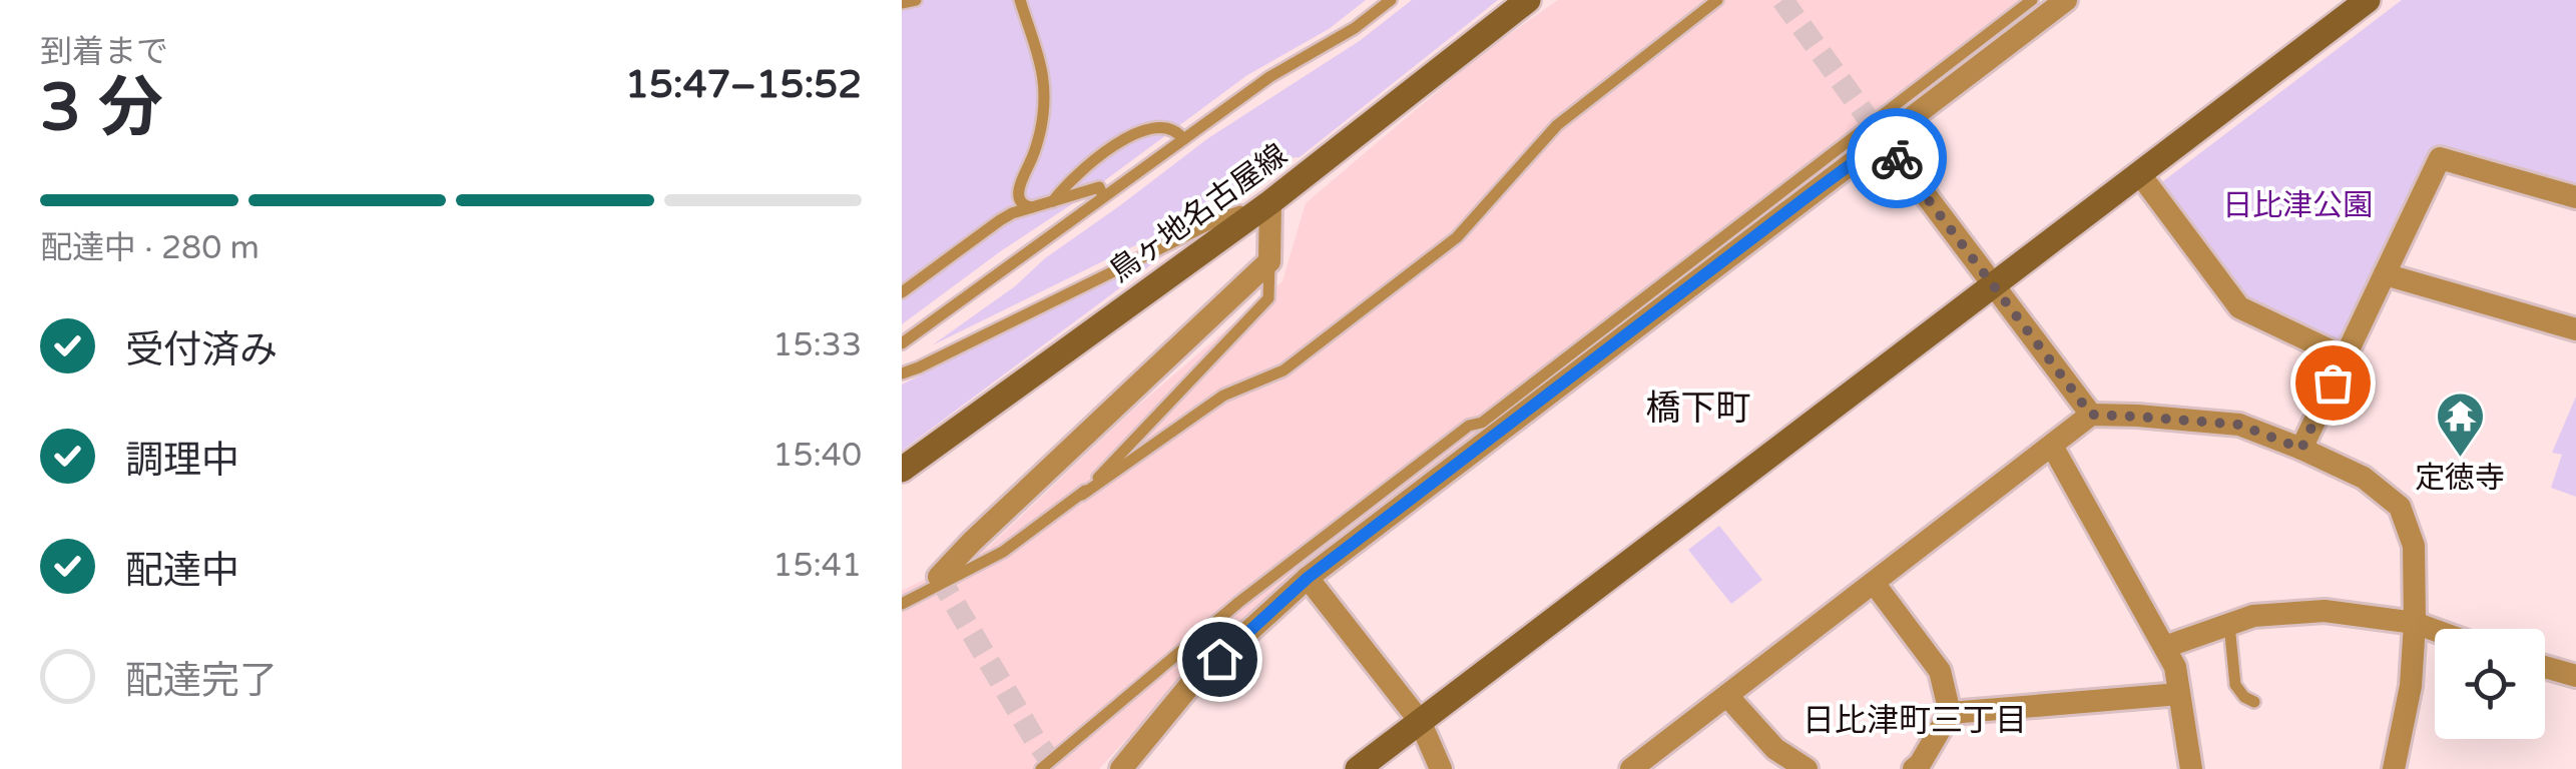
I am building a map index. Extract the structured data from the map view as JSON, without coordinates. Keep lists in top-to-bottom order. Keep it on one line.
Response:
{"streets":{"street":["鳥ヶ地名古屋線"]},"districts":["橋下町","日比津町三丁目"],"parks":["日比津公園"],"places":{"temple":["定徳寺"]},"page":{"heading":["3 分","到着まで","15:47–15:52"],"bar":"配達中 · 280 m","list":[["受付済み","15:33"],["調理中","15:40"],["配達中","15:41"],"配達完了"]}}
